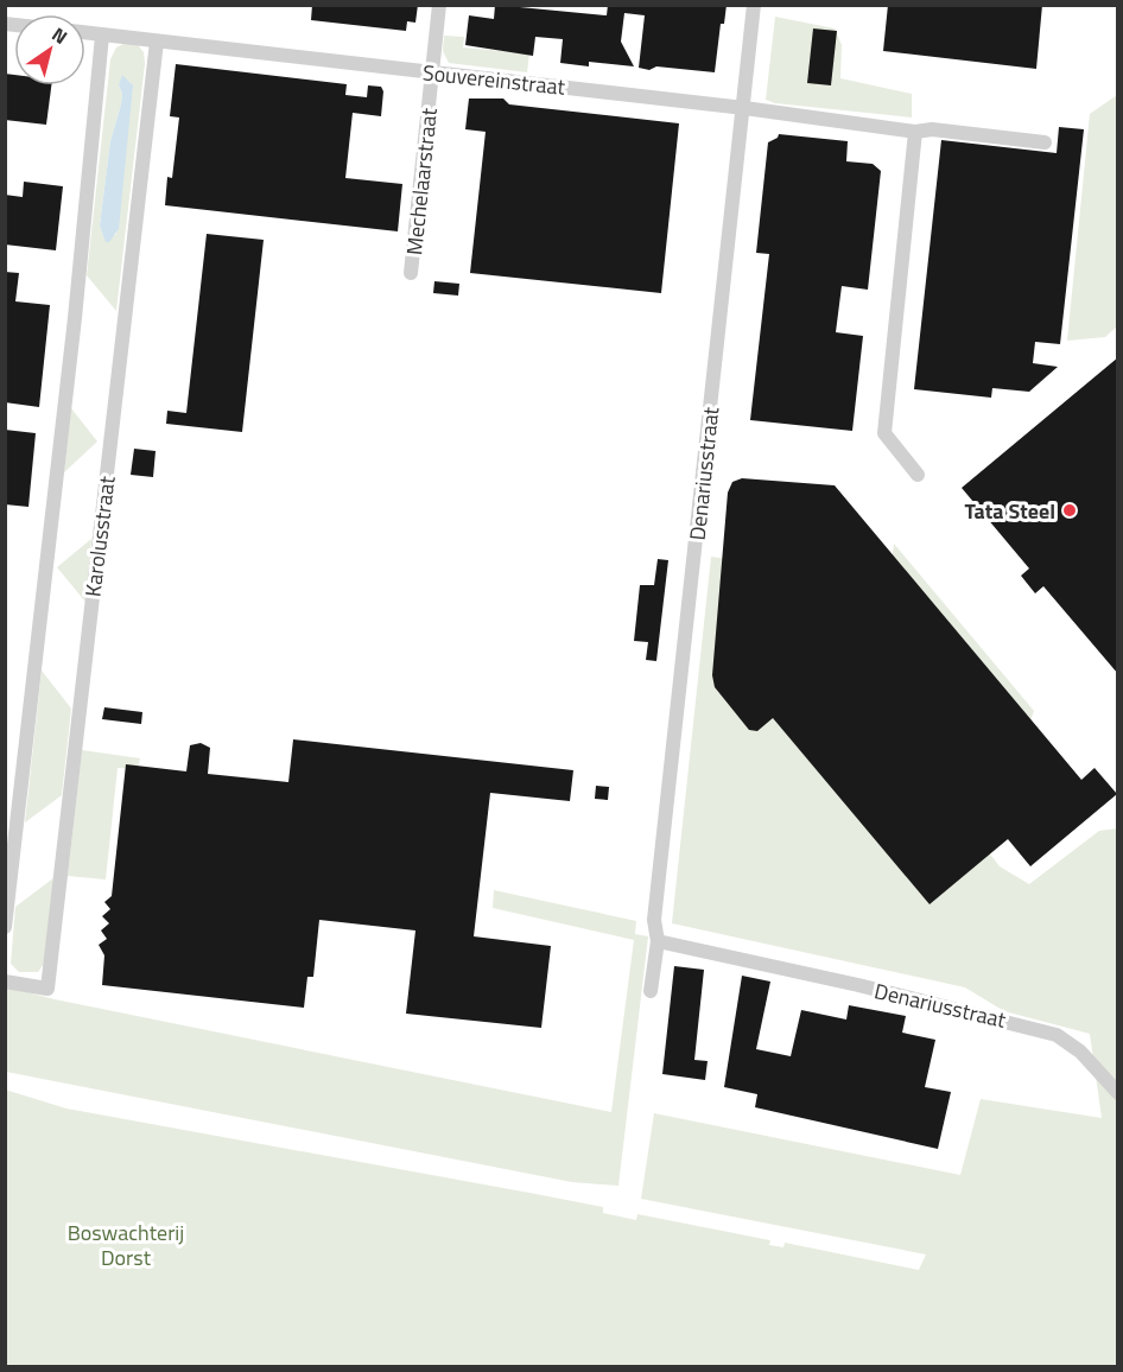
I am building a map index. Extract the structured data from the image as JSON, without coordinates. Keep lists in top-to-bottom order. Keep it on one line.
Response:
{"streets":{"street":["Souvereinstraat","Mechelaarstraat","Denariusstraat","Karolusstraat"]},"crossings":[["Souvereinstraat","Mechelaarstraat"],["Souvereinstraat","Denariusstraat"],["Souvereinstraat","Karolusstraat"]],"parks":["Boswachterij Dorst"],"places":["Tata Steel"],"north":"top right"}
